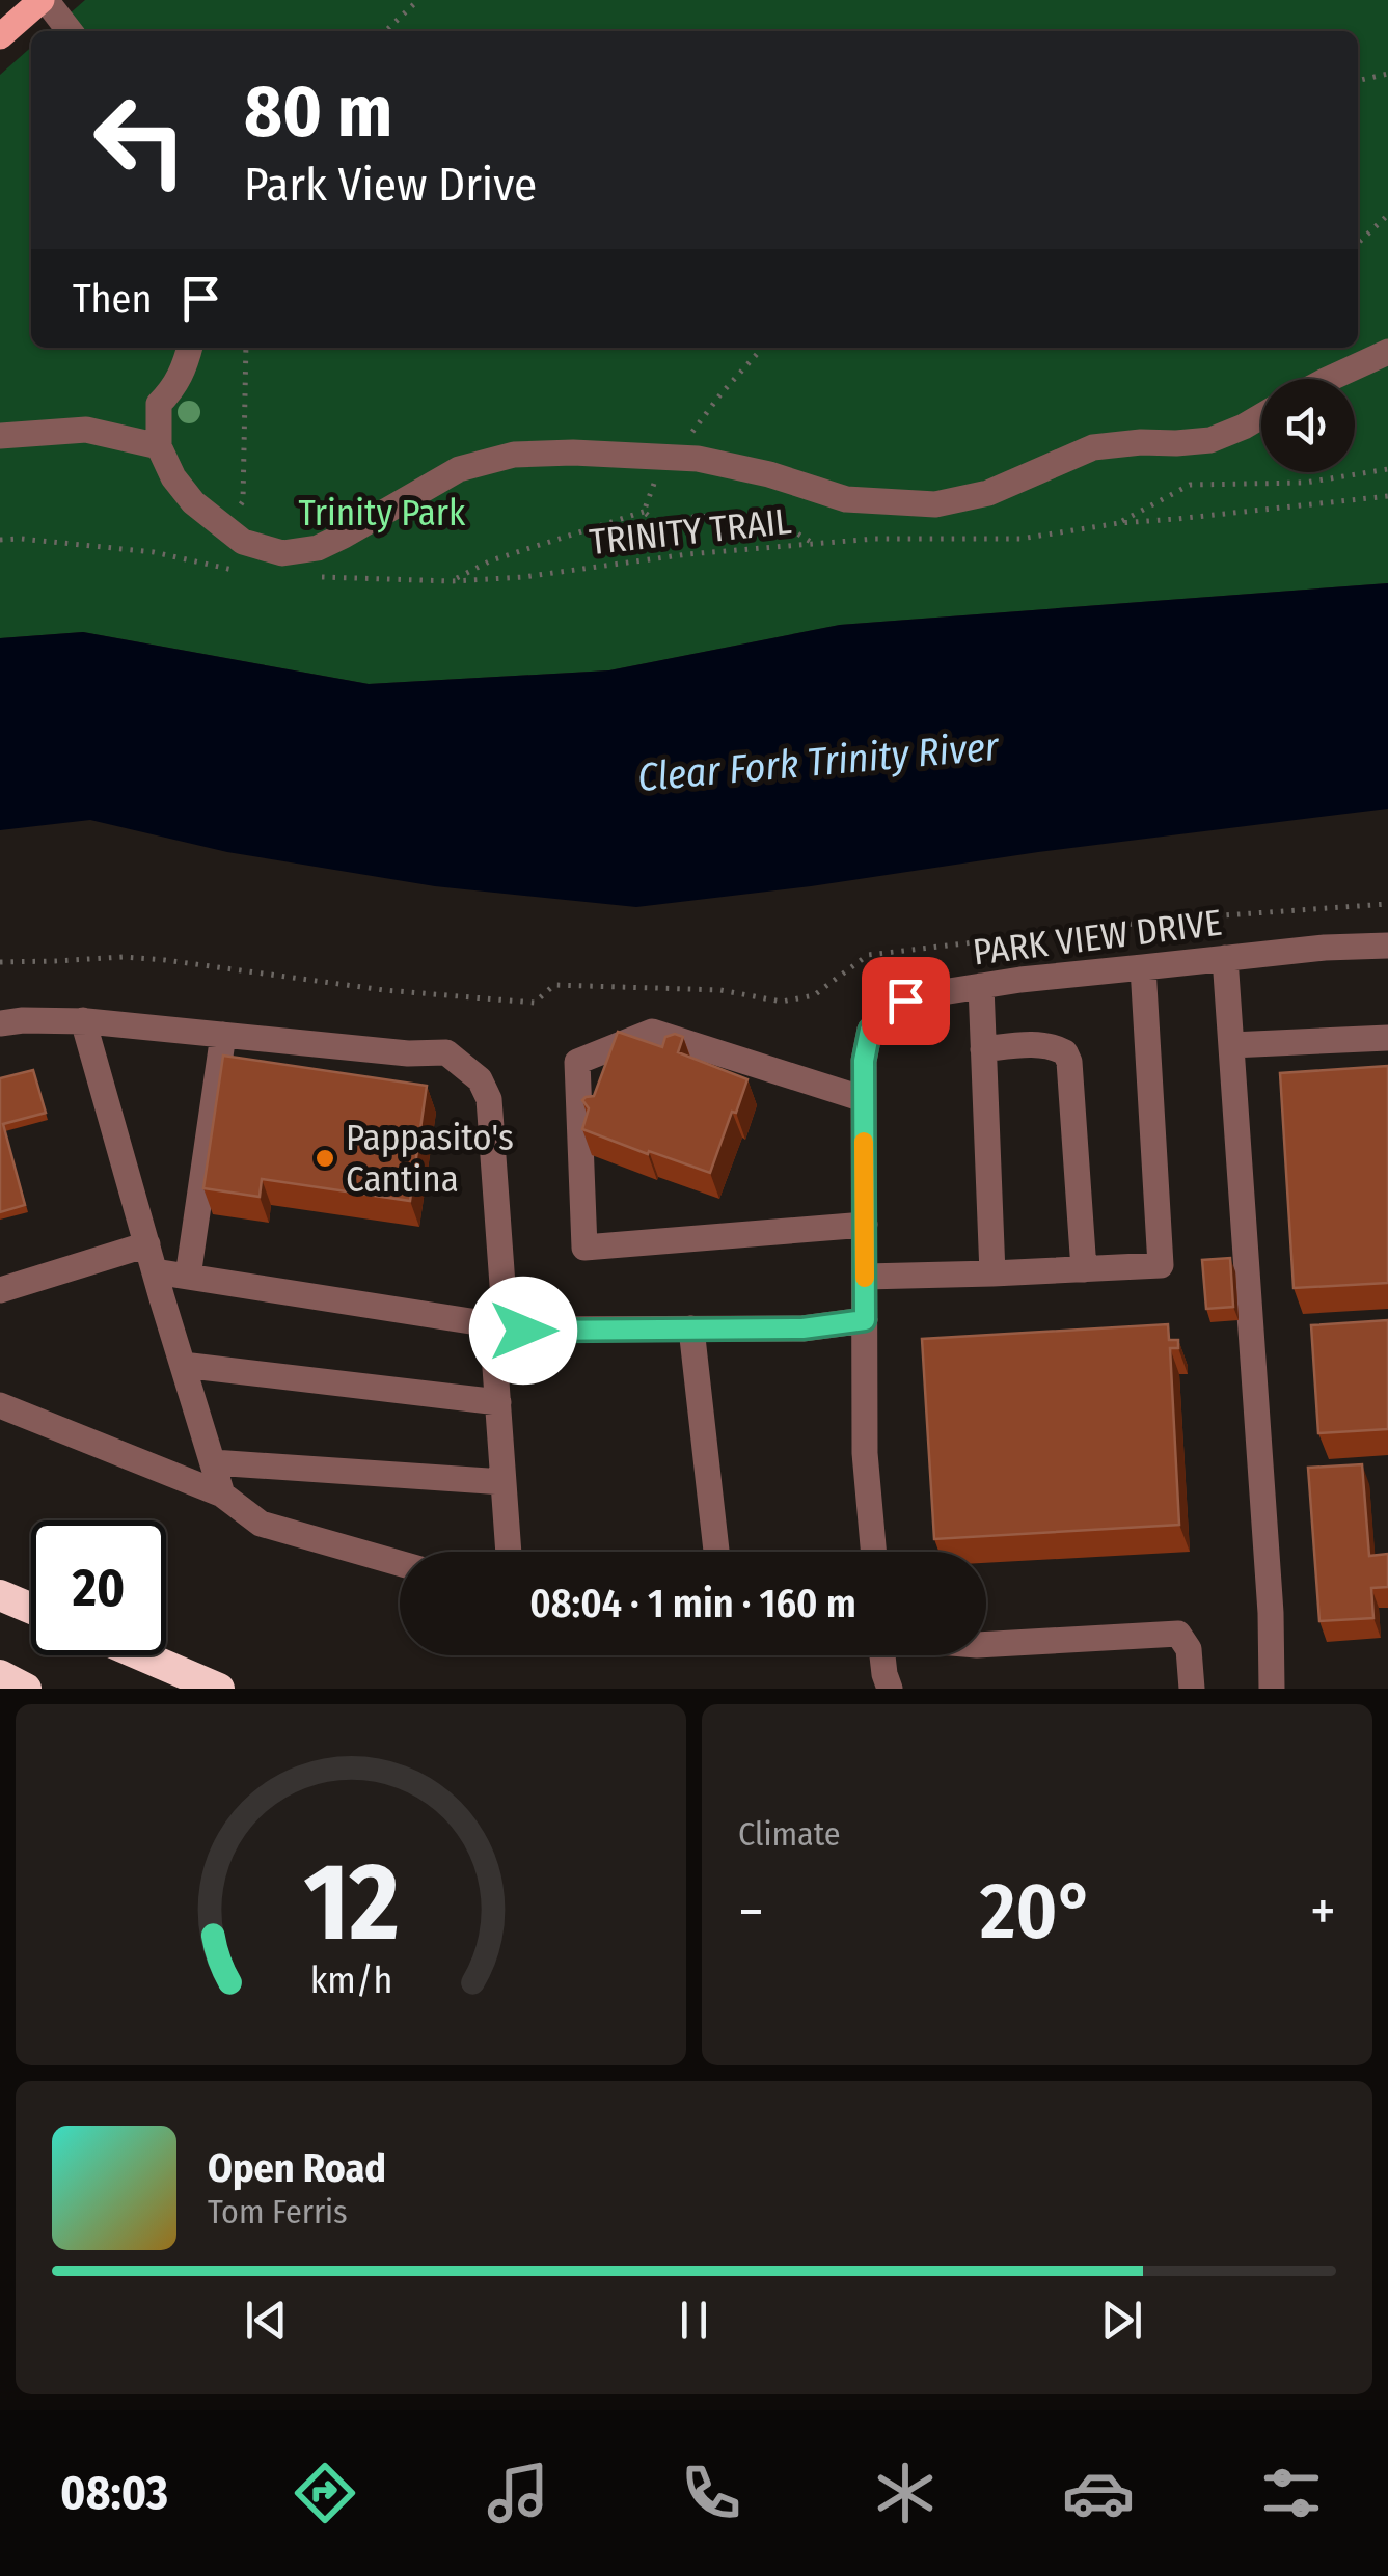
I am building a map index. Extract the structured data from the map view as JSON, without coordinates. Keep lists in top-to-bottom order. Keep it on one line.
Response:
{"streets":{"street":["PARK VIEW DRIVE"],"path":["TRINITY TRAIL"]},"water":["Clear Fork Trinity River"],"parks":["Trinity Park"],"places":["Pappasito's Cantina"],"page":{"turn":["80 m","Park View Drive"],"then":"Then","limit":"20","trip":"08:04 · 1 min · 160 m","tile":"Climate","heat":["−","20°","+"],"song":["Open Road","Tom Ferris"],"tabs":"08:03","gauge":["12","km/h"]}}
